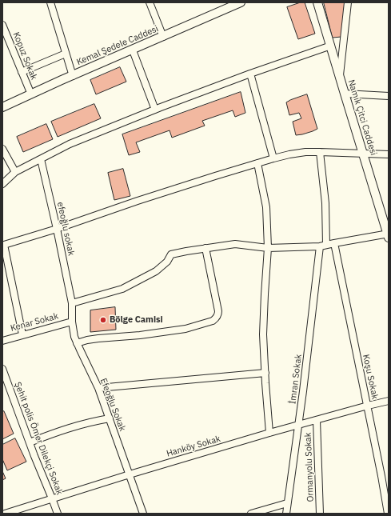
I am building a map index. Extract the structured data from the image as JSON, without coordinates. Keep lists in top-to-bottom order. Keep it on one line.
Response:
{"streets":{"street":["Kemal Şedele Caddesi","Kopuz Sokak","Namık Çitci Caddesi","efeoğlu sokak","Kenar Sokak","Koşu Sokak","İmran Sokak","Efeoğlu Sokak","Şehit polis Ömer Dilekçi Sokak","Hanköy Sokak","Ormanyolu Sokak"]},"crossings":[["Kemal Şedele Caddesi","Kopuz Sokak"],["efeoğlu sokak","Efeoğlu Sokak"],["Kenar Sokak","Efeoğlu Sokak"],["Koşu Sokak","Hanköy Sokak"],["İmran Sokak","Hanköy Sokak"],["Efeoğlu Sokak","Hanköy Sokak"],["Şehit polis Ömer Dilekçi Sokak","Hanköy Sokak"],["Hanköy Sokak","Ormanyolu Sokak"]],"places":["Bölge Camisi"]}
